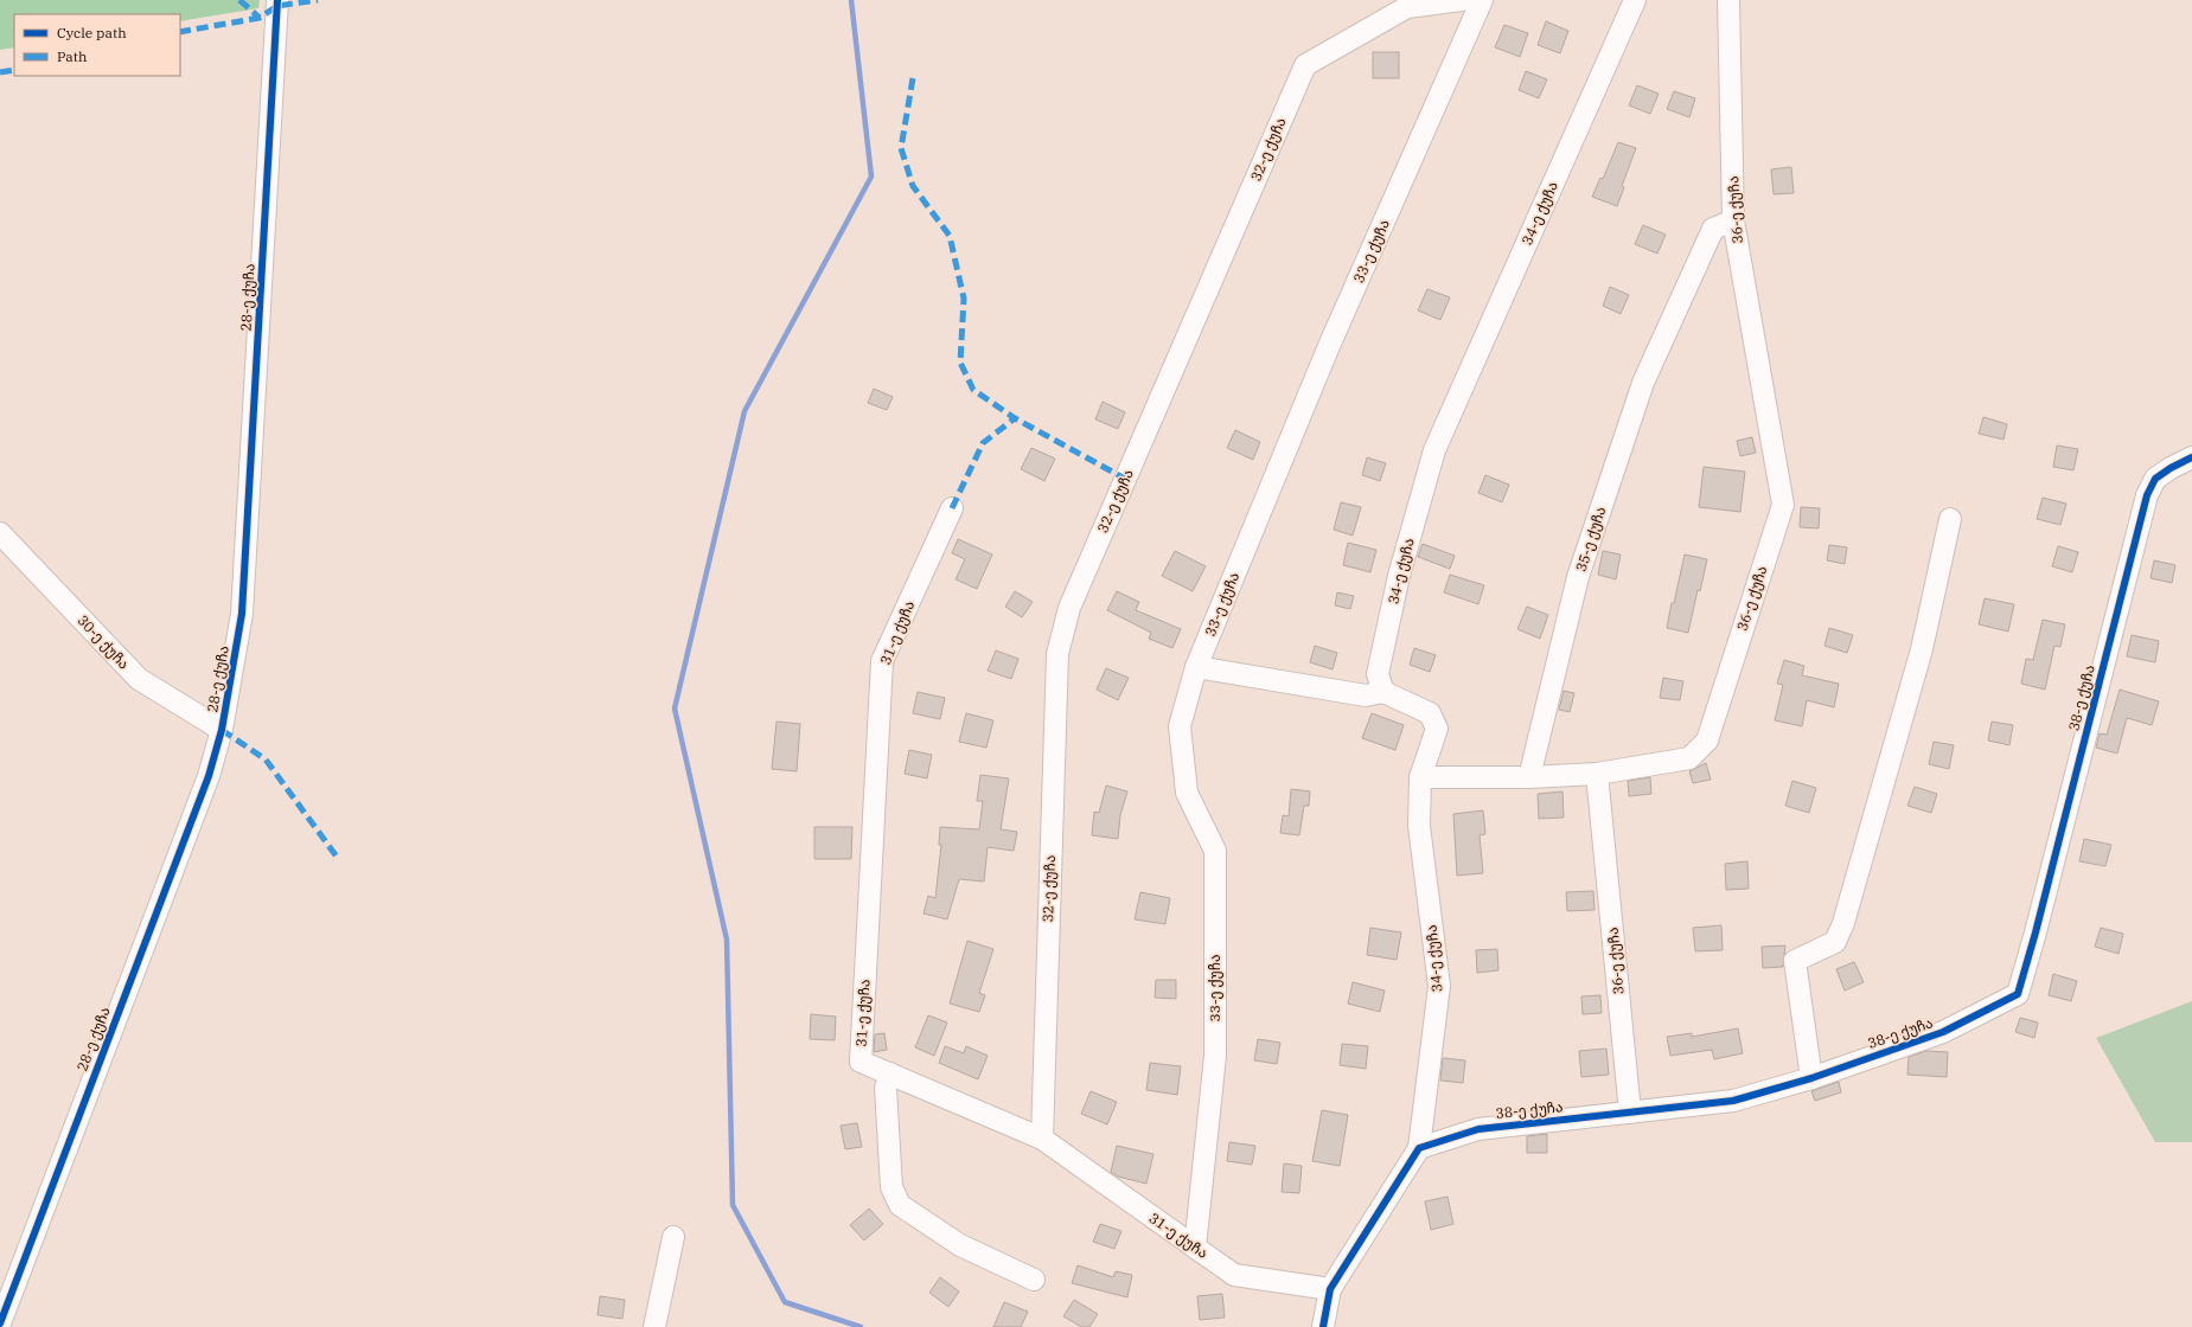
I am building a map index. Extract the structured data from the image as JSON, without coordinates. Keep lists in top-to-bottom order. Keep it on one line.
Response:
{"streets":{"street":["32-ე ქუჩა","36-ე ქუჩა","34-ე ქუჩა","33-ე ქუჩა","28-ე ქუჩა","35-ე ქუჩა","31-ე ქუჩა","30-ე ქუჩა","38-ე ქუჩა"]},"crossings":[["32-ე ქუჩა","31-ე ქუჩა"],["36-ე ქუჩა","35-ე ქუჩა"],["36-ე ქუჩა","38-ე ქუჩა"],["34-ე ქუჩა","38-ე ქუჩა"],["33-ე ქუჩა","31-ე ქუჩა"],["28-ე ქუჩა","30-ე ქუჩა"]],"legend":["Cycle path","Path"]}
